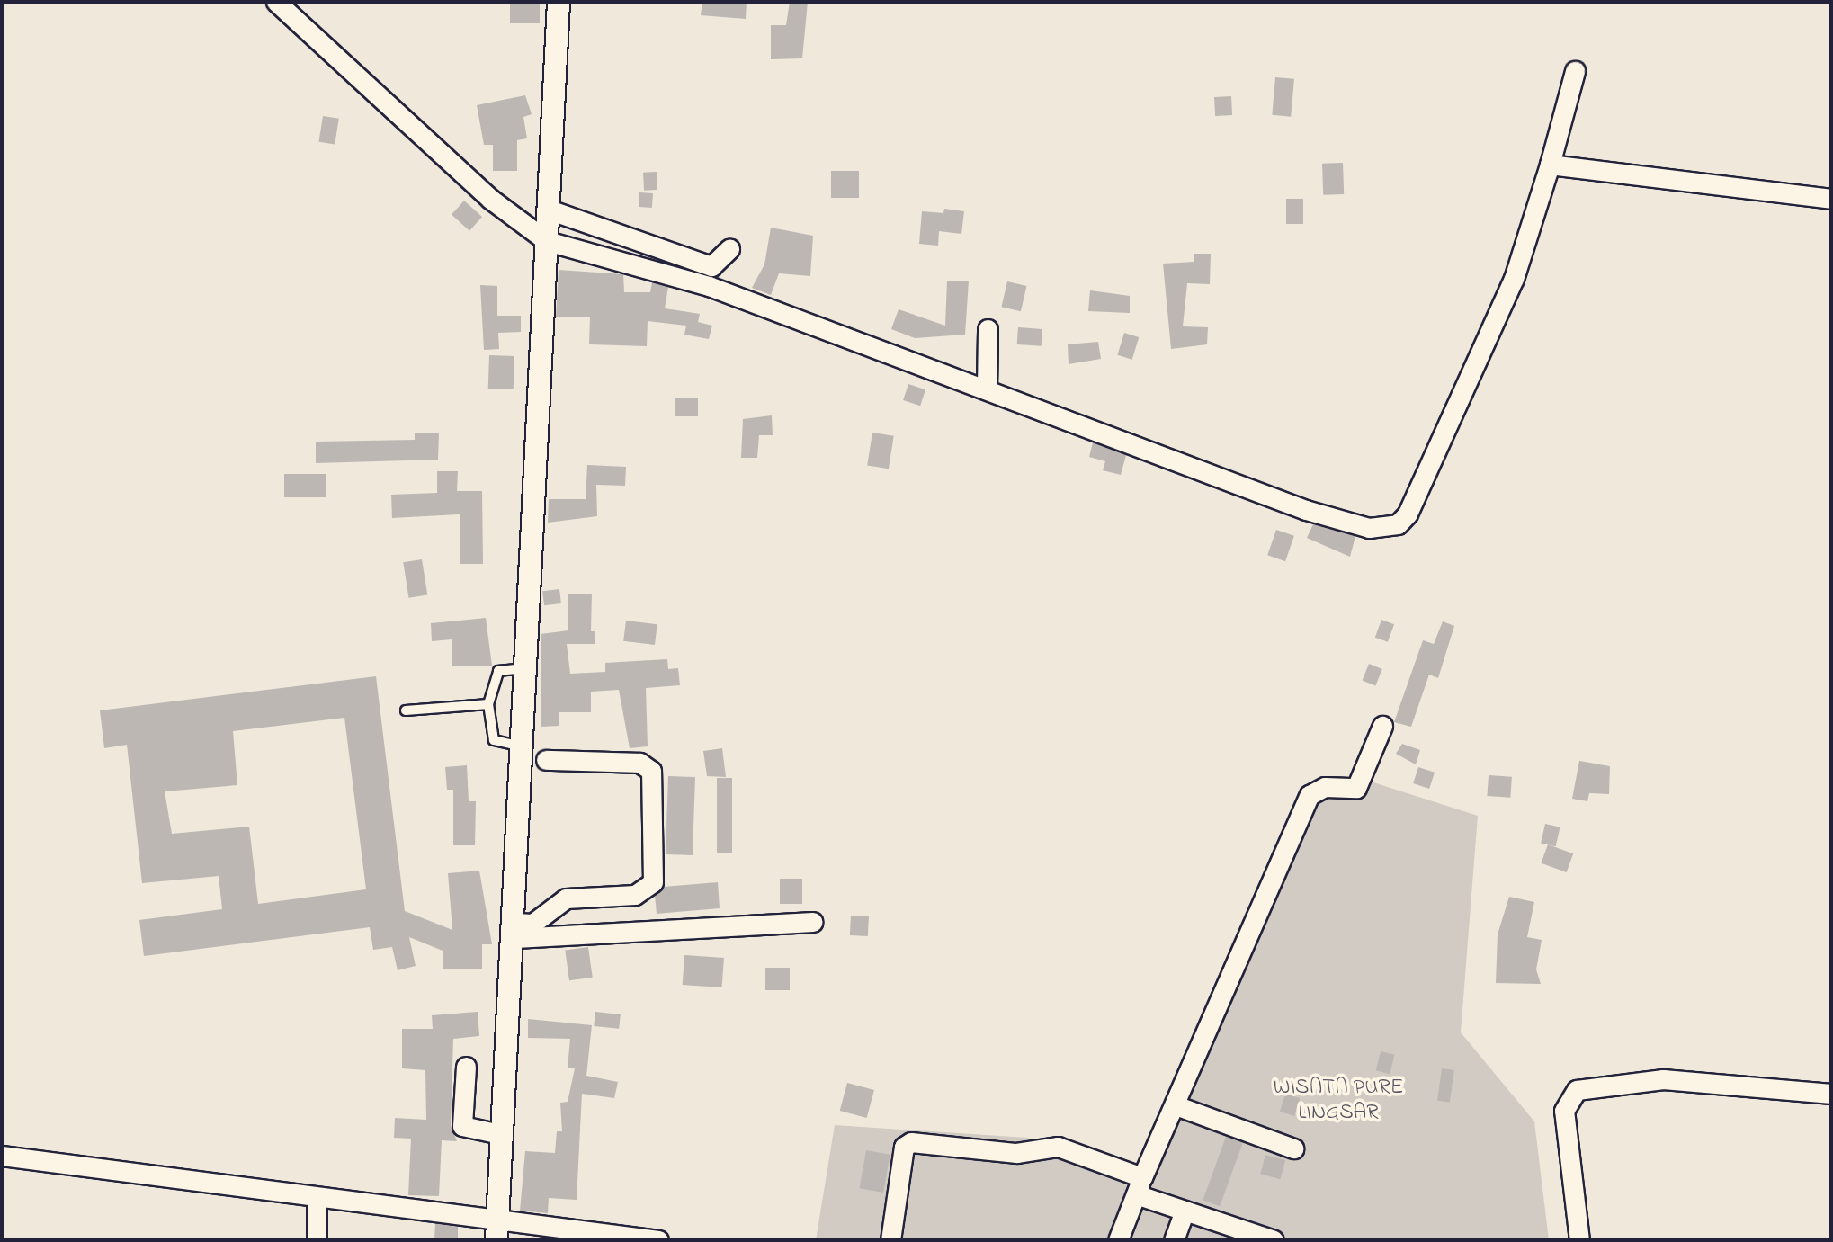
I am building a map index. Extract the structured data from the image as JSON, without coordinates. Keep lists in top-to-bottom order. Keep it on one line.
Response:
{"parks":["WISATA PURE LINGSAR"]}
